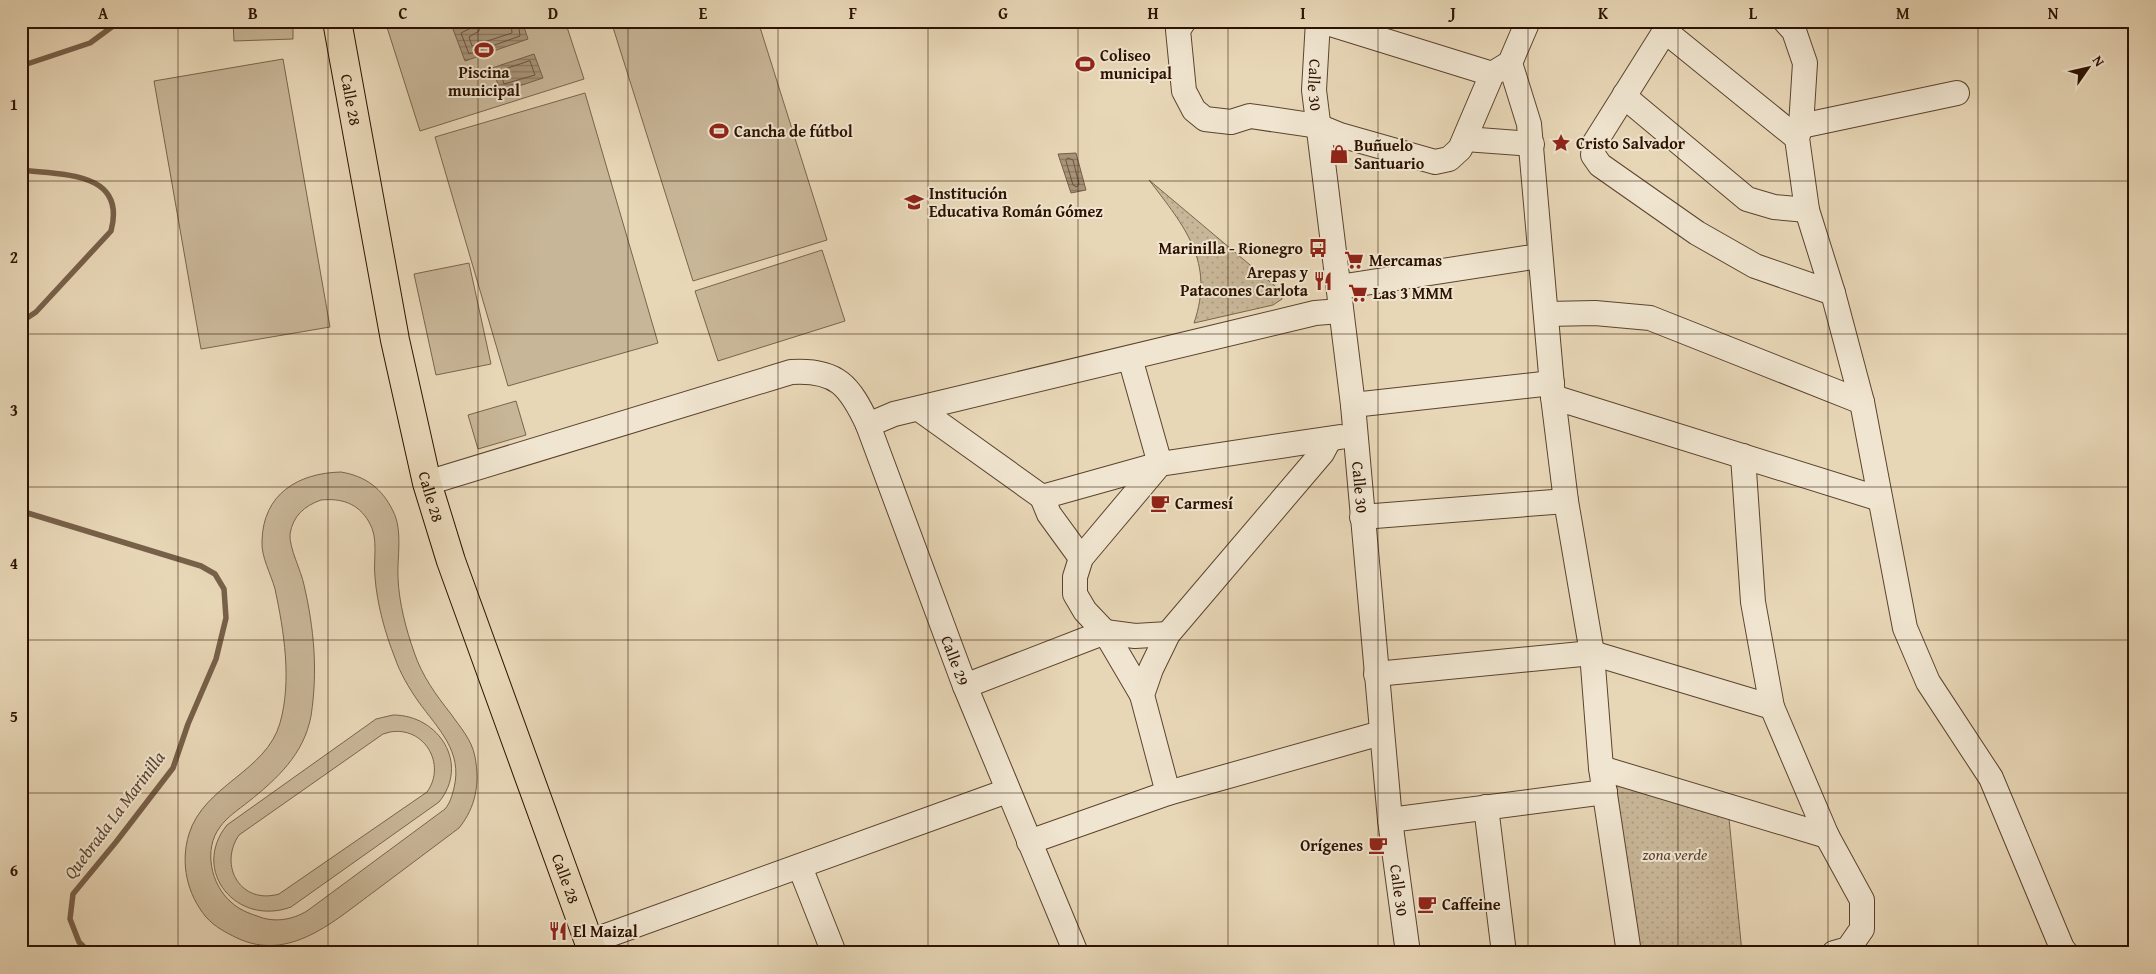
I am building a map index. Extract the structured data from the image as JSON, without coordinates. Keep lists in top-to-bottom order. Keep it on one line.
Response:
{"streets":{"main road":["Calle 28"],"street":["Calle 30","Calle 29"]},"crossings":[["Calle 28","Calle 29"]],"water":["Quebrada La Marinilla"],"parks":["zona verde"],"places":{"sports":["Piscina municipal","Coliseo municipal","Cancha de fútbol"],"place":["Cristo Salvador"],"shop":["Buñuelo Santuario"],"school or university":["Institución Educativa Román Gómez"],"bus stop":["Marinilla - Rionegro"],"supermarket":["Mercamas","Las 3 MMM"],"restaurant":["Arepas y Patacones Carlota","El Maizal"],"cafe":["Carmesí","Orígenes","Caffeine"]},"north":"top right","grid":{"columns":["A","B","C","D","E","F","G","H","I","J","K","L","M","N"],"rows":["1","2","3","4","5","6"]}}
